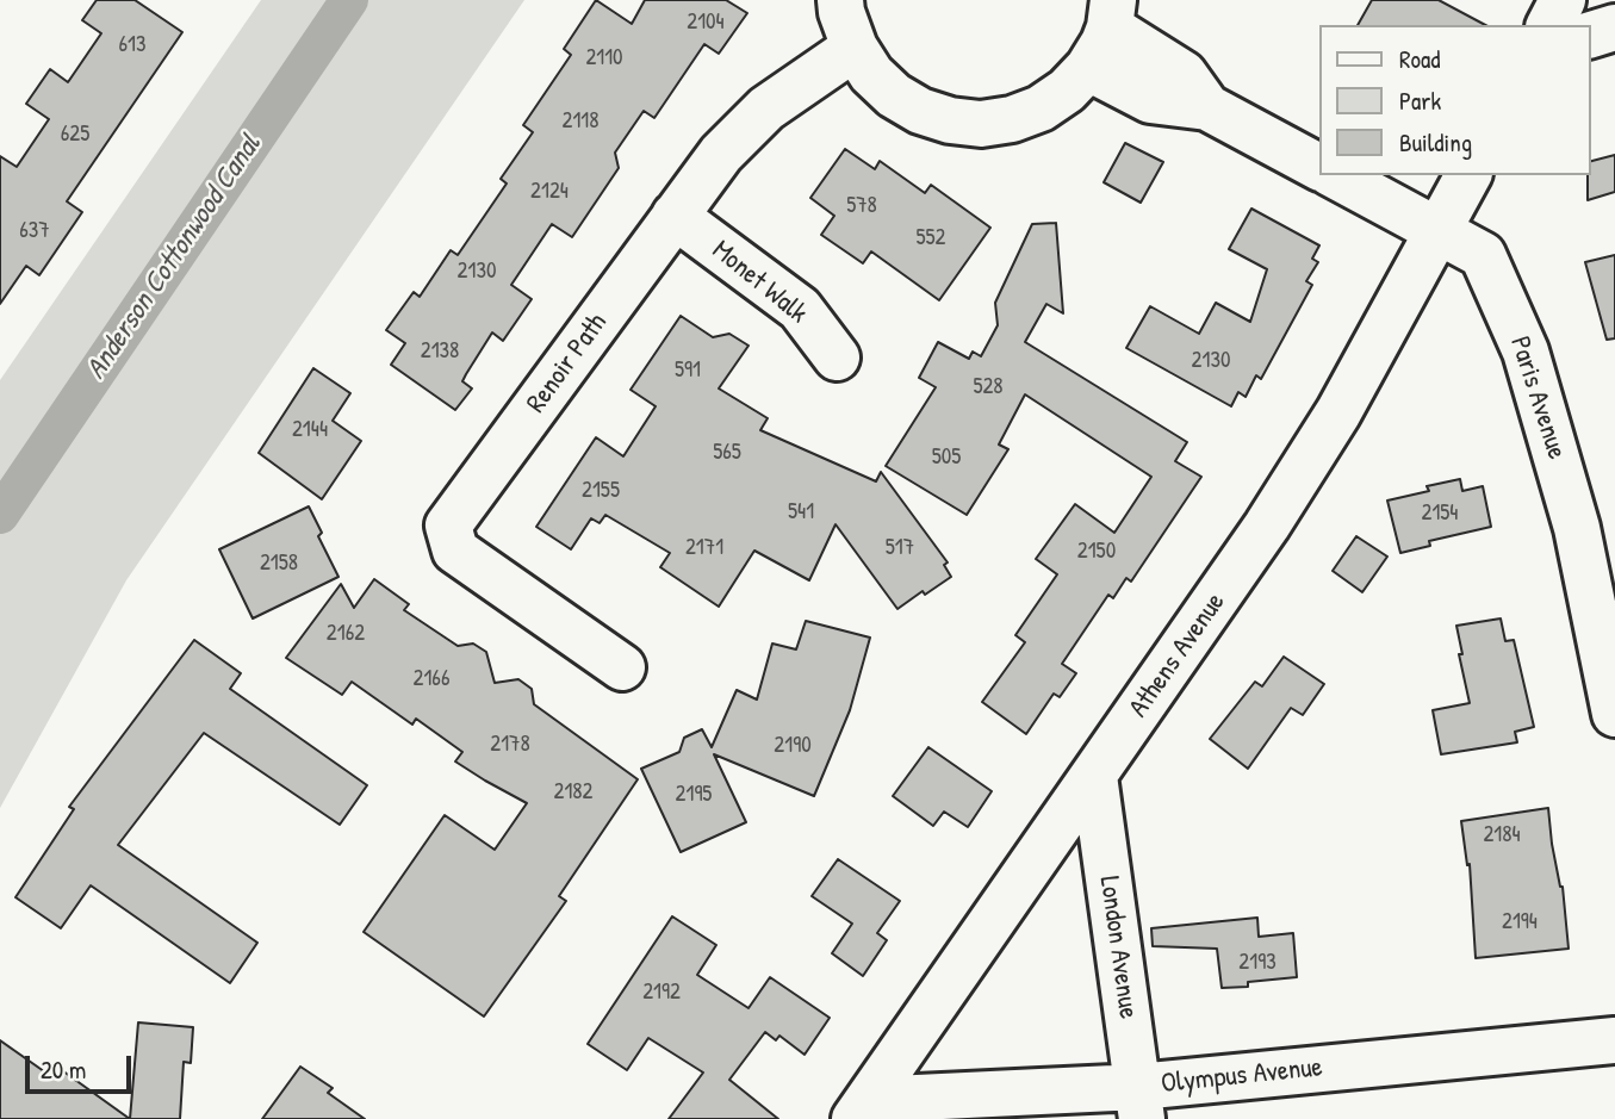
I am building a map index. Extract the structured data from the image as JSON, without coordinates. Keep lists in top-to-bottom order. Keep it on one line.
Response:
{"streets":{"street":["Monet Walk","Renoir Path","Paris Avenue","Athens Avenue","London Avenue","Olympus Avenue"]},"crossings":[["Monet Walk","Renoir Path"],["Paris Avenue","Athens Avenue"],["Athens Avenue","London Avenue"],["Athens Avenue","Olympus Avenue"],["London Avenue","Olympus Avenue"]],"water":["Anderson Cottonwood Canal"],"house_numbers":["2104","613","2110","2118","625","2124","578","637","552","2130","2138","2130","591","528","2144","565","505","2155","541","2154","2171","517","2150","2158","2162","2166","2178","2190","2182","2195","2184","2194","2193","2192"],"legend":["Road","Park","Building"],"scale_bar":"20 m"}
